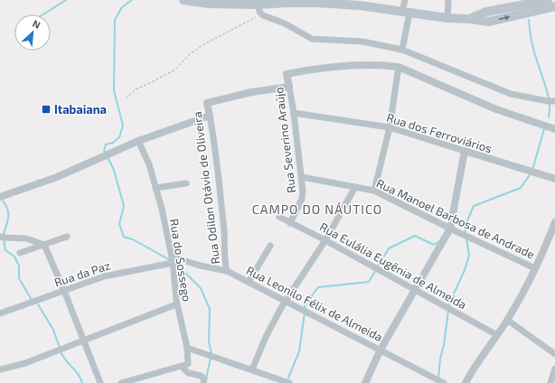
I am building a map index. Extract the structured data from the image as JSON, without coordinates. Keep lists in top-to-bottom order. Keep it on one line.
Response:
{"streets":{"street":["Rua dos Ferroviários","Rua Severino Araújo","Rua Odilon Otávio de Oliveira","Rua Manoel Barbosa de Andrade","Rua do Sossego","Rua Eulália Eugênia de Almeida","Rua da Paz","Rua Leonilo Félix de Almeida"]},"crossings":[["Rua dos Ferroviários","Rua Severino Araújo"],["Rua Severino Araújo","Rua Odilon Otávio de Oliveira"],["Rua Severino Araújo","Rua Manoel Barbosa de Andrade"],["Rua Severino Araújo","Rua Eulália Eugênia de Almeida"],["Rua Odilon Otávio de Oliveira","Rua Leonilo Félix de Almeida"],["Rua do Sossego","Rua da Paz"],["Rua do Sossego","Rua Leonilo Félix de Almeida"],["Rua da Paz","Rua Leonilo Félix de Almeida"]],"districts":["CAMPO DO NÁUTICO"],"places":{"transit":["Itabaiana"]},"north":"top right"}
